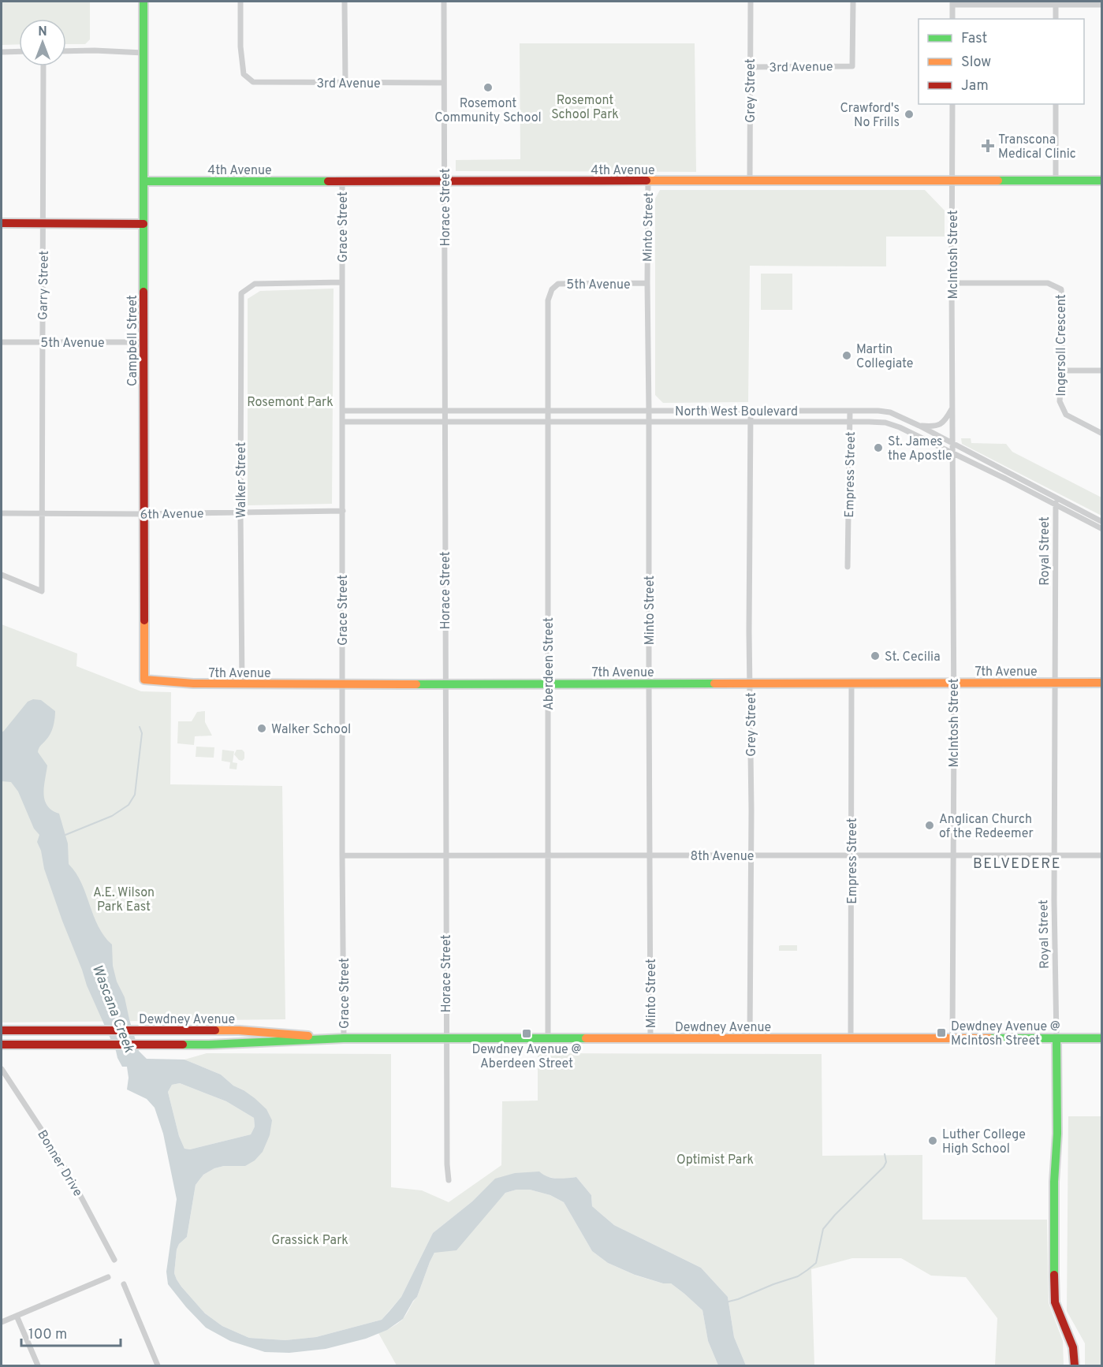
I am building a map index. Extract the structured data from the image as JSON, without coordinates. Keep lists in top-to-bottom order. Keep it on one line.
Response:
{"streets":{"street":["3rd Avenue","Grey Street","4th Avenue","Horace Street","Grace Street","Minto Street","McIntosh Street","5th Avenue","Garry Street","Campbell Street","Ingersoll Crescent","North West Boulevard","Empress Street","Walker Street","6th Avenue","Royal Street","Aberdeen Street","7th Avenue","8th Avenue","Dewdney Avenue","Bonner Drive"]},"crossings":[["3rd Avenue","Grey Street"],["3rd Avenue","Horace Street"],["Grey Street","4th Avenue"],["Grey Street","North West Boulevard"],["Grey Street","7th Avenue"],["Grey Street","8th Avenue"],["Grey Street","Dewdney Avenue"],["4th Avenue","Horace Street"],["4th Avenue","Grace Street"],["4th Avenue","Minto Street"],["4th Avenue","McIntosh Street"],["4th Avenue","Campbell Street"],["Horace Street","North West Boulevard"],["Horace Street","7th Avenue"],["Horace Street","8th Avenue"],["Horace Street","Dewdney Avenue"],["Grace Street","North West Boulevard"],["Grace Street","Walker Street"],["Grace Street","6th Avenue"],["Grace Street","7th Avenue"],["Grace Street","8th Avenue"],["Grace Street","Dewdney Avenue"],["Minto Street","5th Avenue"],["Minto Street","North West Boulevard"],["Minto Street","7th Avenue"],["Minto Street","8th Avenue"],["Minto Street","Dewdney Avenue"],["McIntosh Street","Ingersoll Crescent"],["McIntosh Street","North West Boulevard"],["McIntosh Street","7th Avenue"],["McIntosh Street","8th Avenue"],["McIntosh Street","Dewdney Avenue"],["5th Avenue","Garry Street"],["5th Avenue","Campbell Street"],["5th Avenue","Aberdeen Street"],["Garry Street","6th Avenue"],["Campbell Street","6th Avenue"],["Campbell Street","7th Avenue"],["North West Boulevard","Empress Street"],["North West Boulevard","Royal Street"],["North West Boulevard","Aberdeen Street"],["Empress Street","7th Avenue"],["Empress Street","8th Avenue"],["Empress Street","Dewdney Avenue"],["Walker Street","6th Avenue"],["Walker Street","7th Avenue"],["Royal Street","7th Avenue"],["Royal Street","8th Avenue"],["Royal Street","Dewdney Avenue"],["Aberdeen Street","7th Avenue"],["Aberdeen Street","8th Avenue"],["Aberdeen Street","Dewdney Avenue"]],"districts":["BELVEDERE"],"water":["Wascana Creek"],"parks":["Rosemont School Park","Rosemont Park","A.E. Wilson Park East","Optimist Park","Grassick Park"],"places":{"other":["Rosemont Community School","Crawford's No Frills","Martin Collegiate","St. James the Apostle","St. Cecilia","Walker School","Anglican Church of the Redeemer","Luther College High School"],"health":["Transcona Medical Clinic"],"transit":["Dewdney Avenue @ McIntosh Street","Dewdney Avenue @ Aberdeen Street"]},"legend":["Fast","Slow","Jam"],"scale_bar":"100 m","north":"top"}
